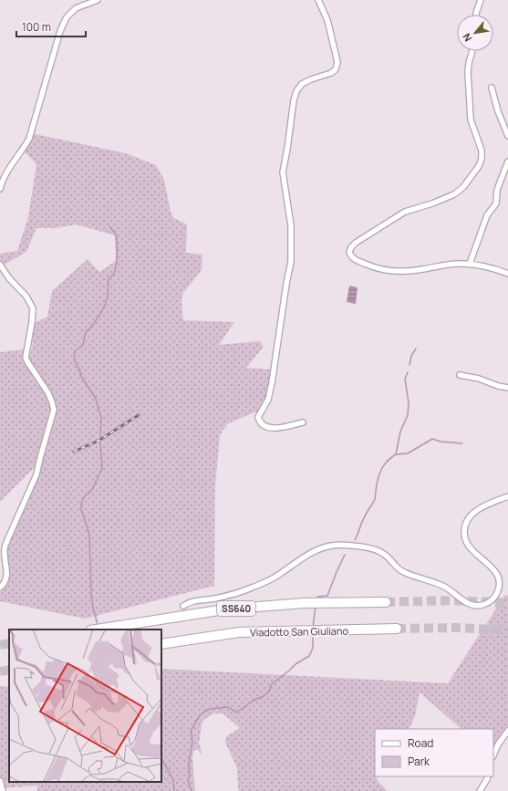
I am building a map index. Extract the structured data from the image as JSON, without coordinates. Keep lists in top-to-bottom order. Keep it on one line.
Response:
{"streets":{"highway":["SS640","Viadotto San Giuliano"]},"legend":["Road","Park"],"scale_bar":"100 m","north":"bottom left"}
